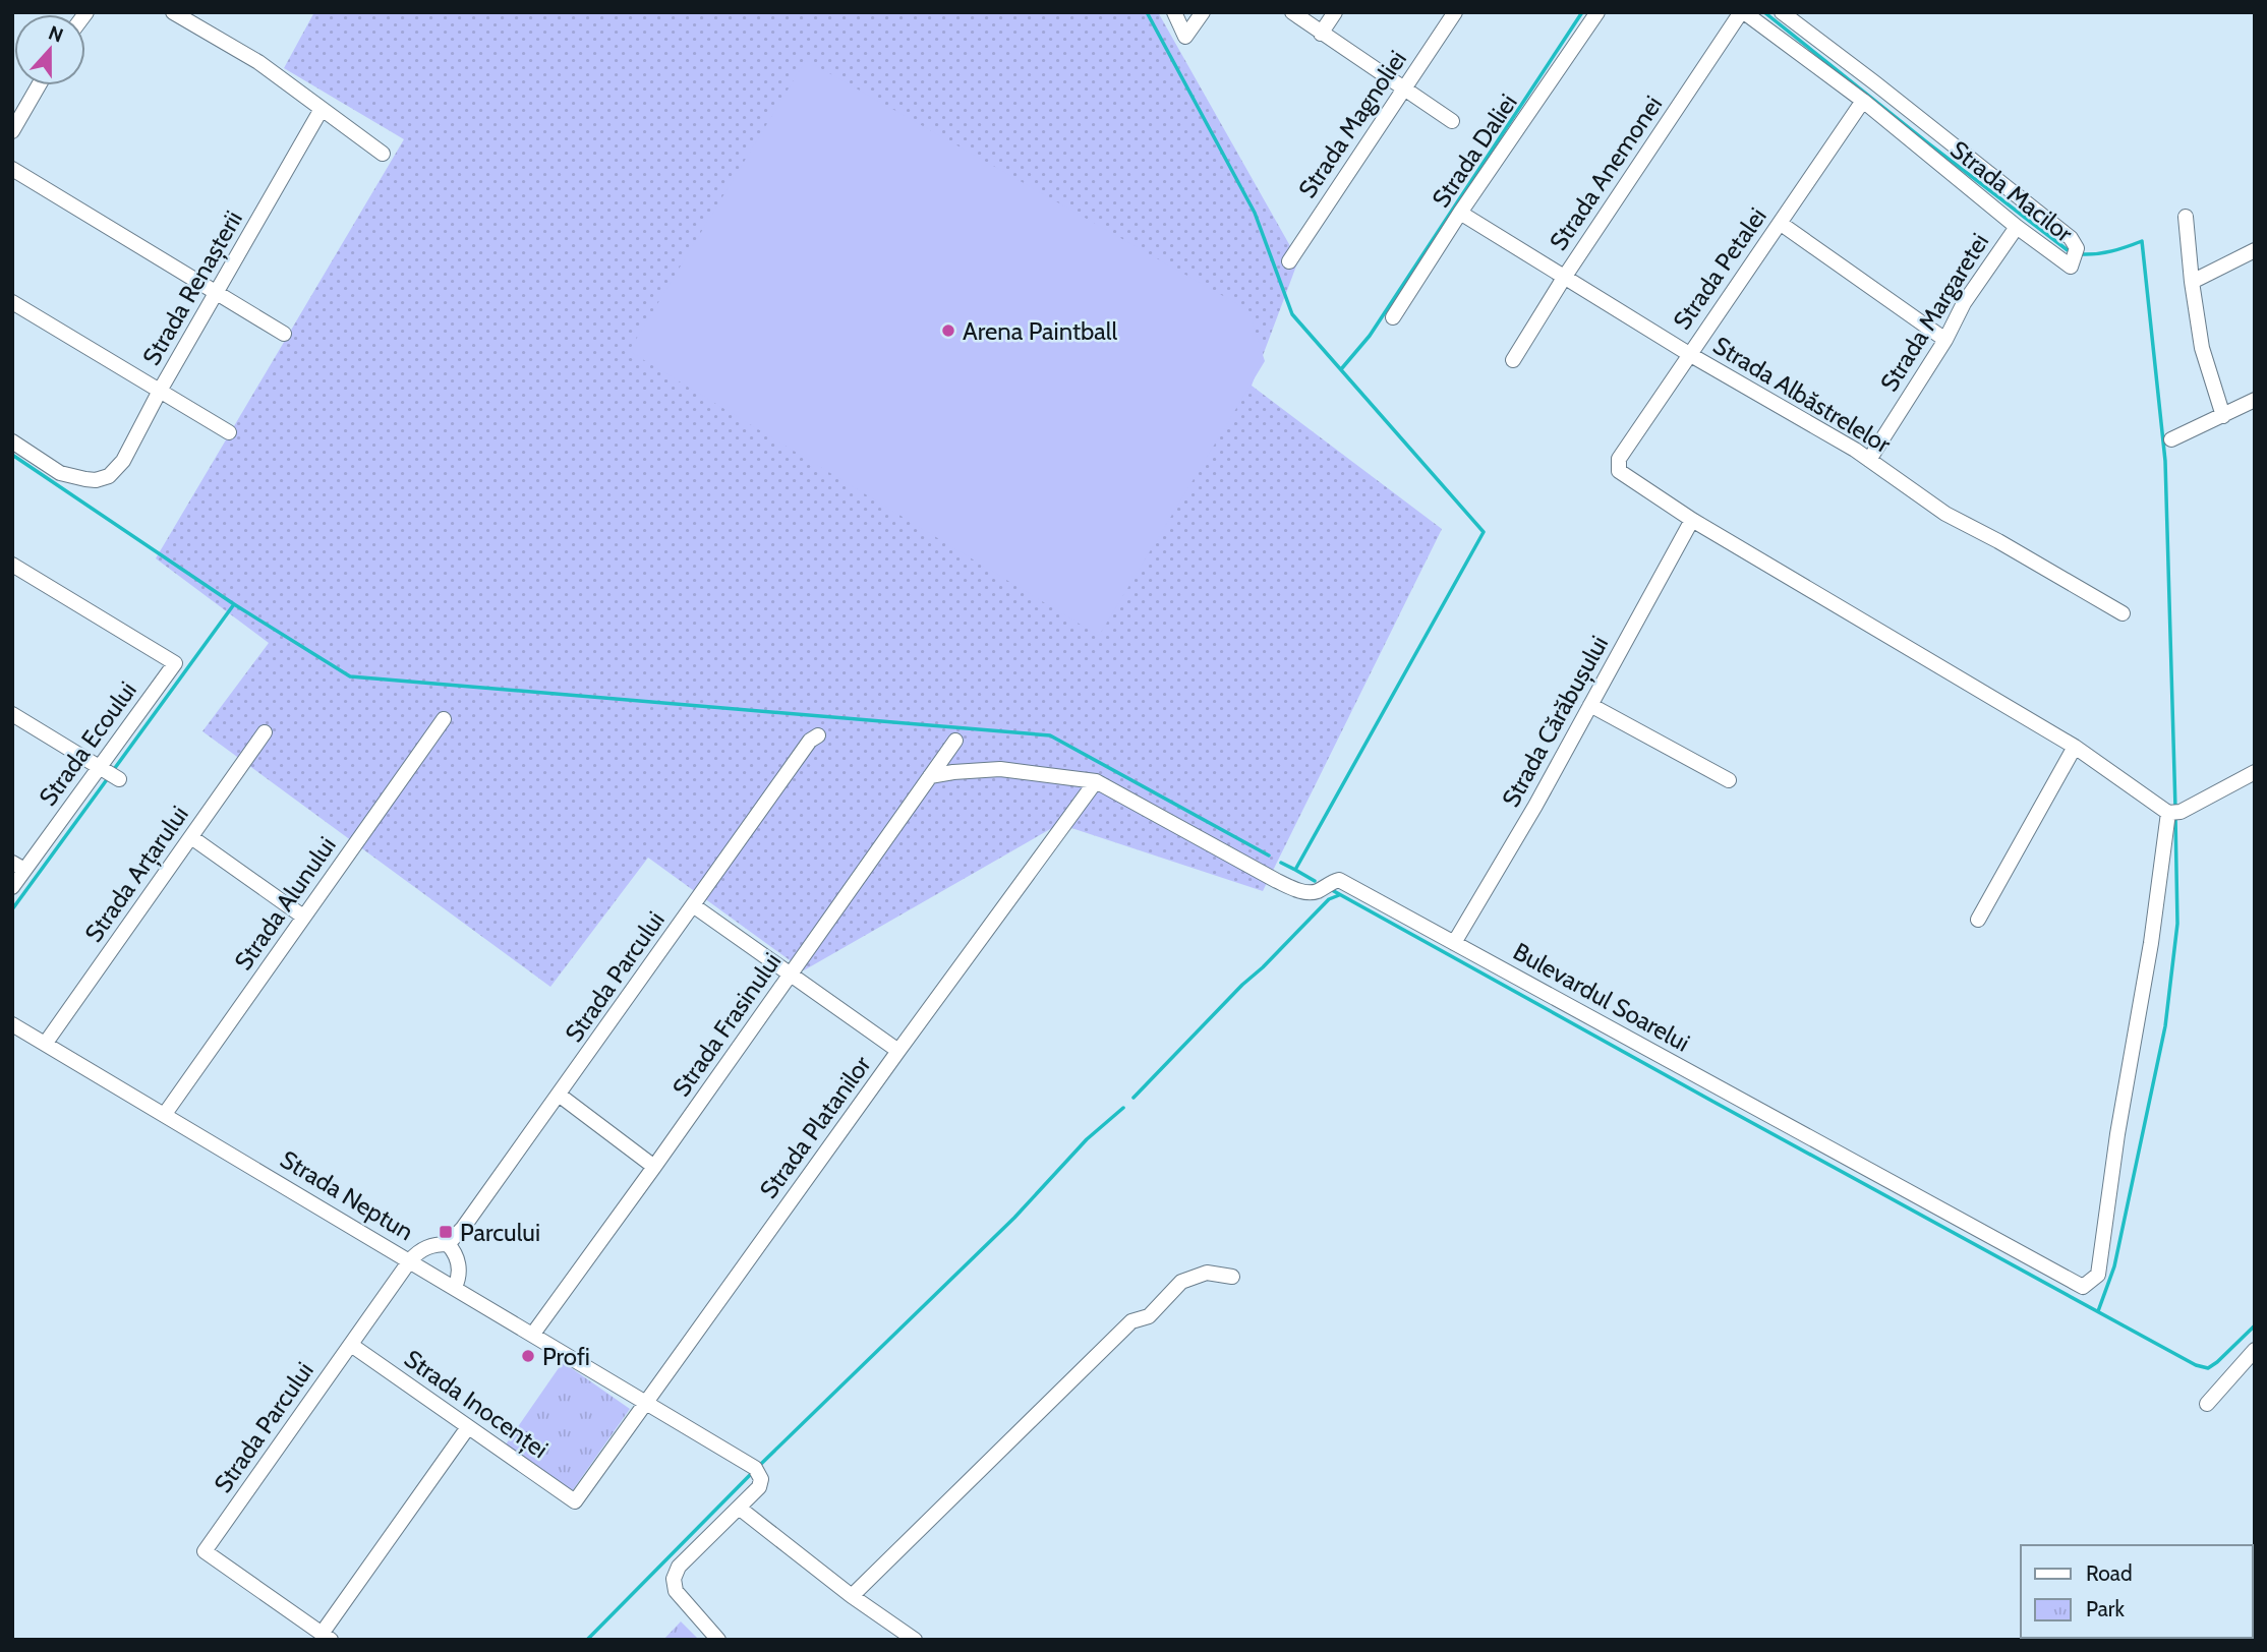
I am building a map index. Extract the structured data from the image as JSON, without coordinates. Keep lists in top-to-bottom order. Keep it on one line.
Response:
{"streets":{"street":["Strada Magnoliei","Strada Daliei","Strada Anemonei","Strada Macilor","Strada Petalei","Strada Renașterii","Strada Margaretei","Strada Albăstrelelor","Strada Cărăbușului","Strada Ecoului","Strada Arțarului","Strada Alunului","Strada Parcului","Bulevardul Soarelui","Strada Frasinului","Strada Platanilor","Strada Neptun","Strada Inocenței"]},"crossings":[["Strada Daliei","Strada Albăstrelelor"],["Strada Anemonei","Strada Macilor"],["Strada Anemonei","Strada Albăstrelelor"],["Strada Macilor","Strada Petalei"],["Strada Macilor","Strada Margaretei"],["Strada Petalei","Strada Albăstrelelor"],["Strada Petalei","Strada Cărăbușului"],["Strada Margaretei","Strada Albăstrelelor"],["Strada Cărăbușului","Bulevardul Soarelui"],["Strada Arțarului","Strada Neptun"],["Strada Alunului","Strada Neptun"],["Strada Parcului","Strada Neptun"],["Strada Parcului","Strada Inocenței"],["Bulevardul Soarelui","Strada Platanilor"],["Strada Frasinului","Strada Neptun"],["Strada Platanilor","Strada Neptun"],["Strada Platanilor","Strada Inocenței"]],"places":{"other":["Arena Paintball","Profi"],"transit":["Parcului"]},"legend":["Road","Park"],"north":"top"}
